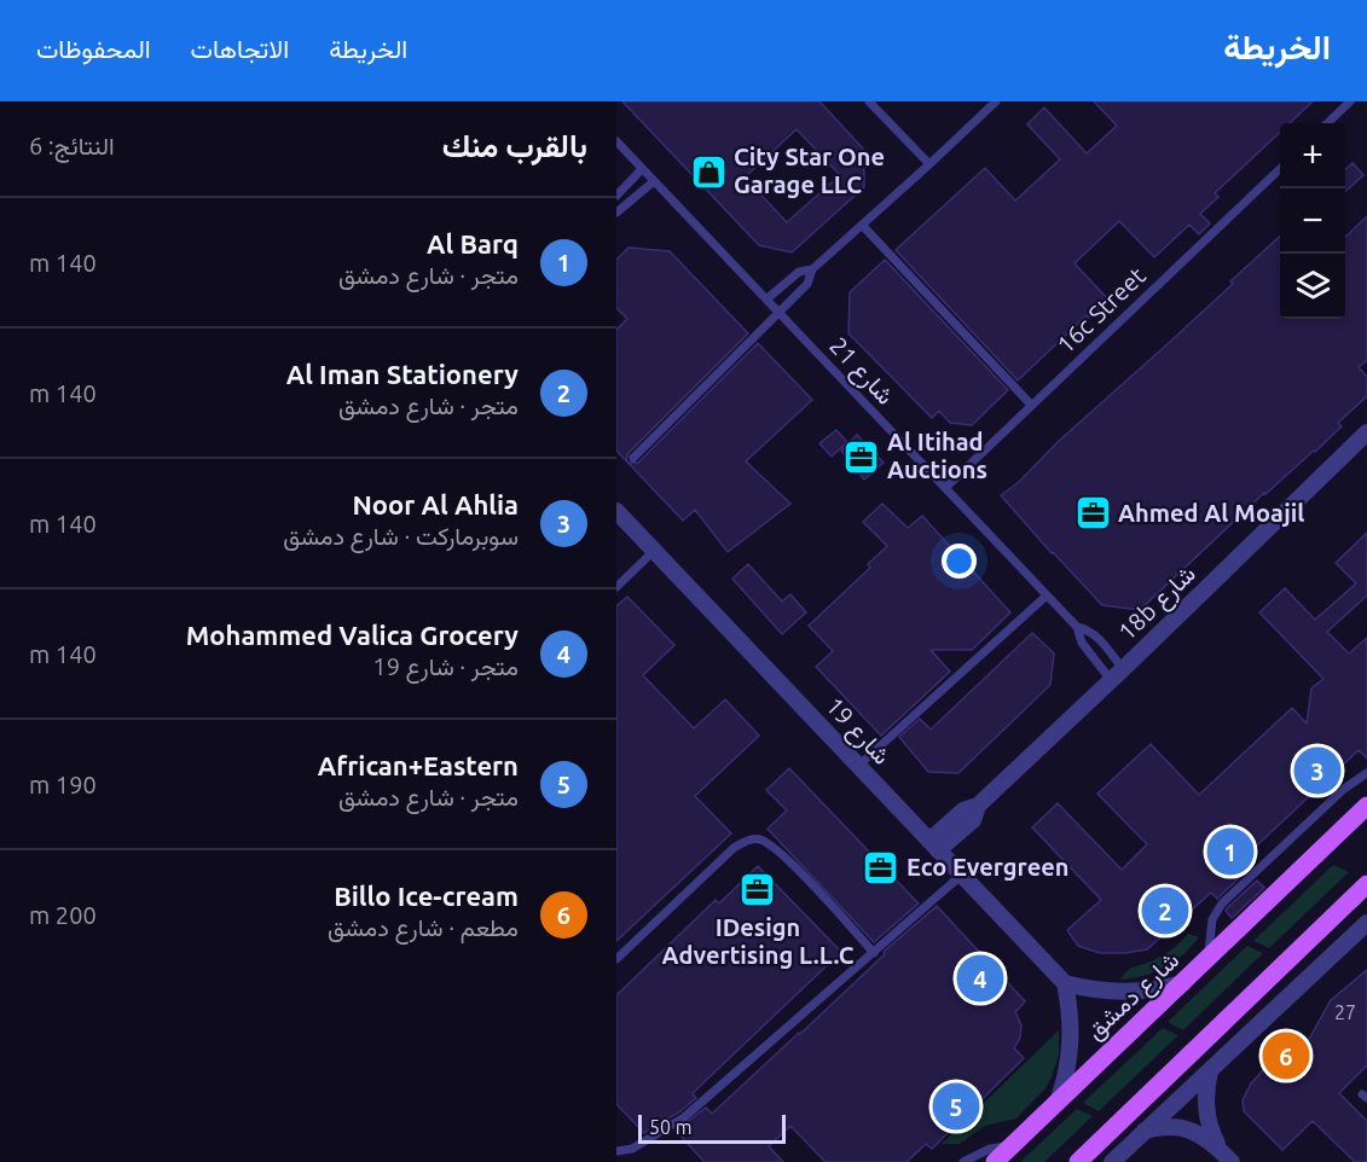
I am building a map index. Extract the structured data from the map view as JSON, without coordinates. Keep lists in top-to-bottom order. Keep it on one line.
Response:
{"streets":{"main road":["شارع دمشق"],"street":["18b شارع","شارع 19"],"lane":["16c Street","شارع 21"]},"crossings":[["16c Street","شارع 21"],["شارع 21","18b شارع"],["18b شارع","شارع 19"]],"places":{"shop":["City Star One Garage LLC"],"office":["Al Itihad Auctions","Ahmed Al Moajil","Eco Evergreen","IDesign Advertising L.L.C"]},"house_numbers":["27"],"scale_bar":"50 m","page":{"header":"الخريطة","nav":["الخريطة","الاتجاهات","المحفوظات"],"heading":["بالقرب منك","النتائج: 6"],"map_buttons":["+","−"],"list":[{"mark":"1","name":"Al Barq","note":"متجر · شارع دمشق","value":"140 m"},{"mark":"2","name":"Al Iman Stationery","note":"متجر · شارع دمشق","value":"140 m"},{"mark":"3","name":"Noor Al Ahlia","note":"سوبرماركت · شارع دمشق","value":"140 m"},{"mark":"4","name":"Mohammed Valica Grocery","note":"متجر · شارع 19","value":"140 m"},{"mark":"5","name":"African+Eastern","note":"متجر · شارع دمشق","value":"190 m"},{"mark":"6","name":"Billo Ice-cream","note":"مطعم · شارع دمشق","value":"200 m"}],"pins":["3","1","2","4","6","5"],"scale":"50 m"}}
